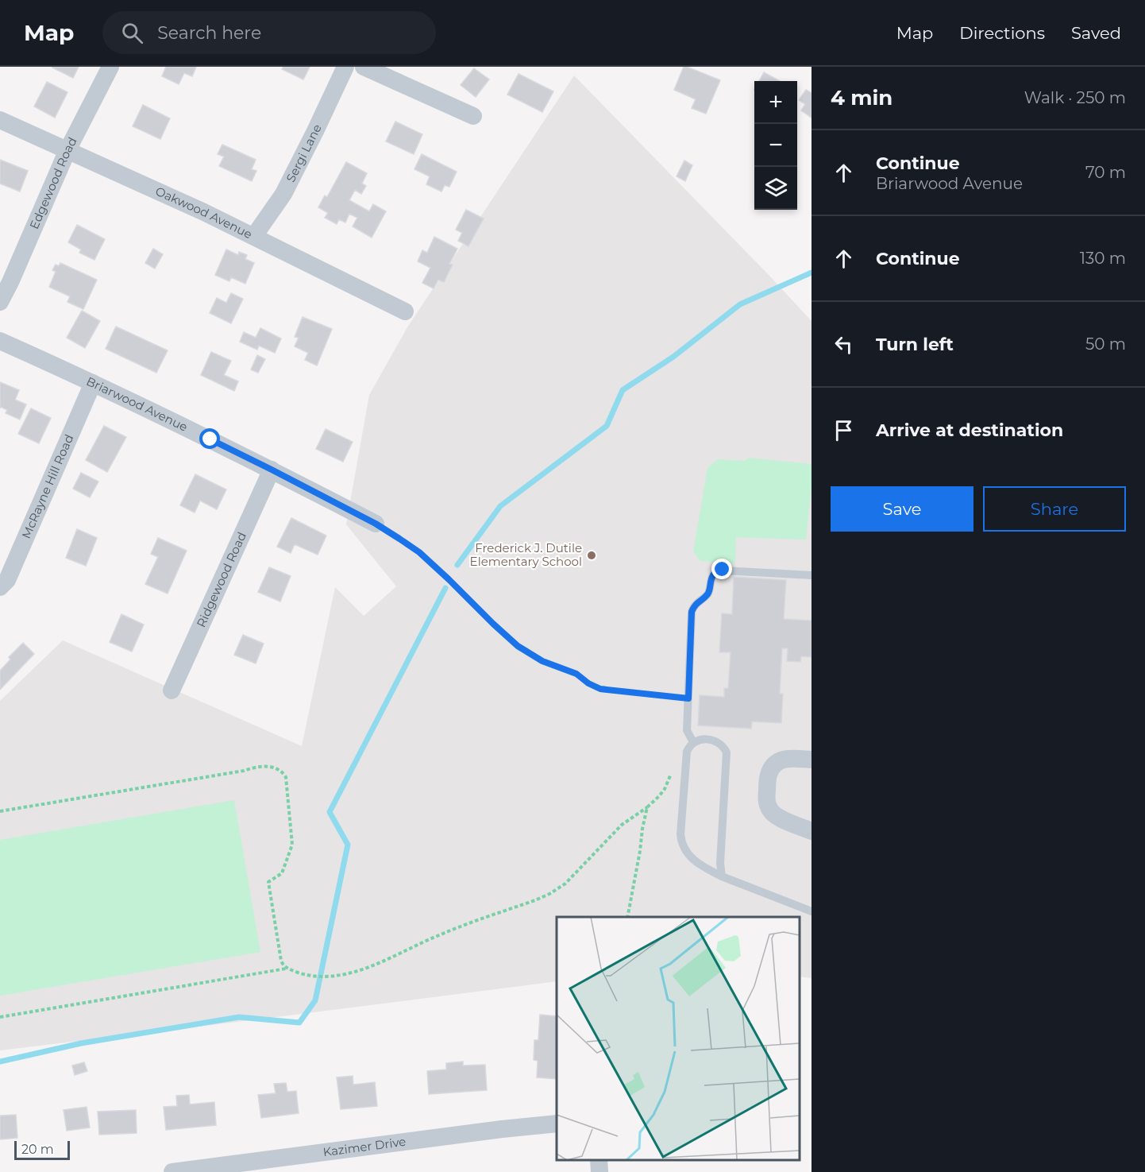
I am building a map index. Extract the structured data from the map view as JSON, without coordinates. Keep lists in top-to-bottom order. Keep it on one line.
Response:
{"streets":{"street":["Sergi Lane","Edgewood Road","Oakwood Avenue","Briarwood Avenue","McRayne Hill Road","Ridgewood Road","Kazimer Drive"]},"crossings":[["Sergi Lane","Oakwood Avenue"],["Edgewood Road","Oakwood Avenue"],["Briarwood Avenue","McRayne Hill Road"],["Briarwood Avenue","Ridgewood Road"]],"places":["Frederick J. Dutile Elementary School"],"scale_bar":"20 m","page":{"header":"Map","search":"Search here","nav":["Map","Directions","Saved"],"heading":["4 min","Walk · 250 m"],"map_buttons":["+","−"],"list":[["Continue","Briarwood Avenue","70 m"],["Continue","130 m"],["Turn left","50 m"],"Arrive at destination"],"buttons":["Save","Share"],"scale":"20 m"}}
